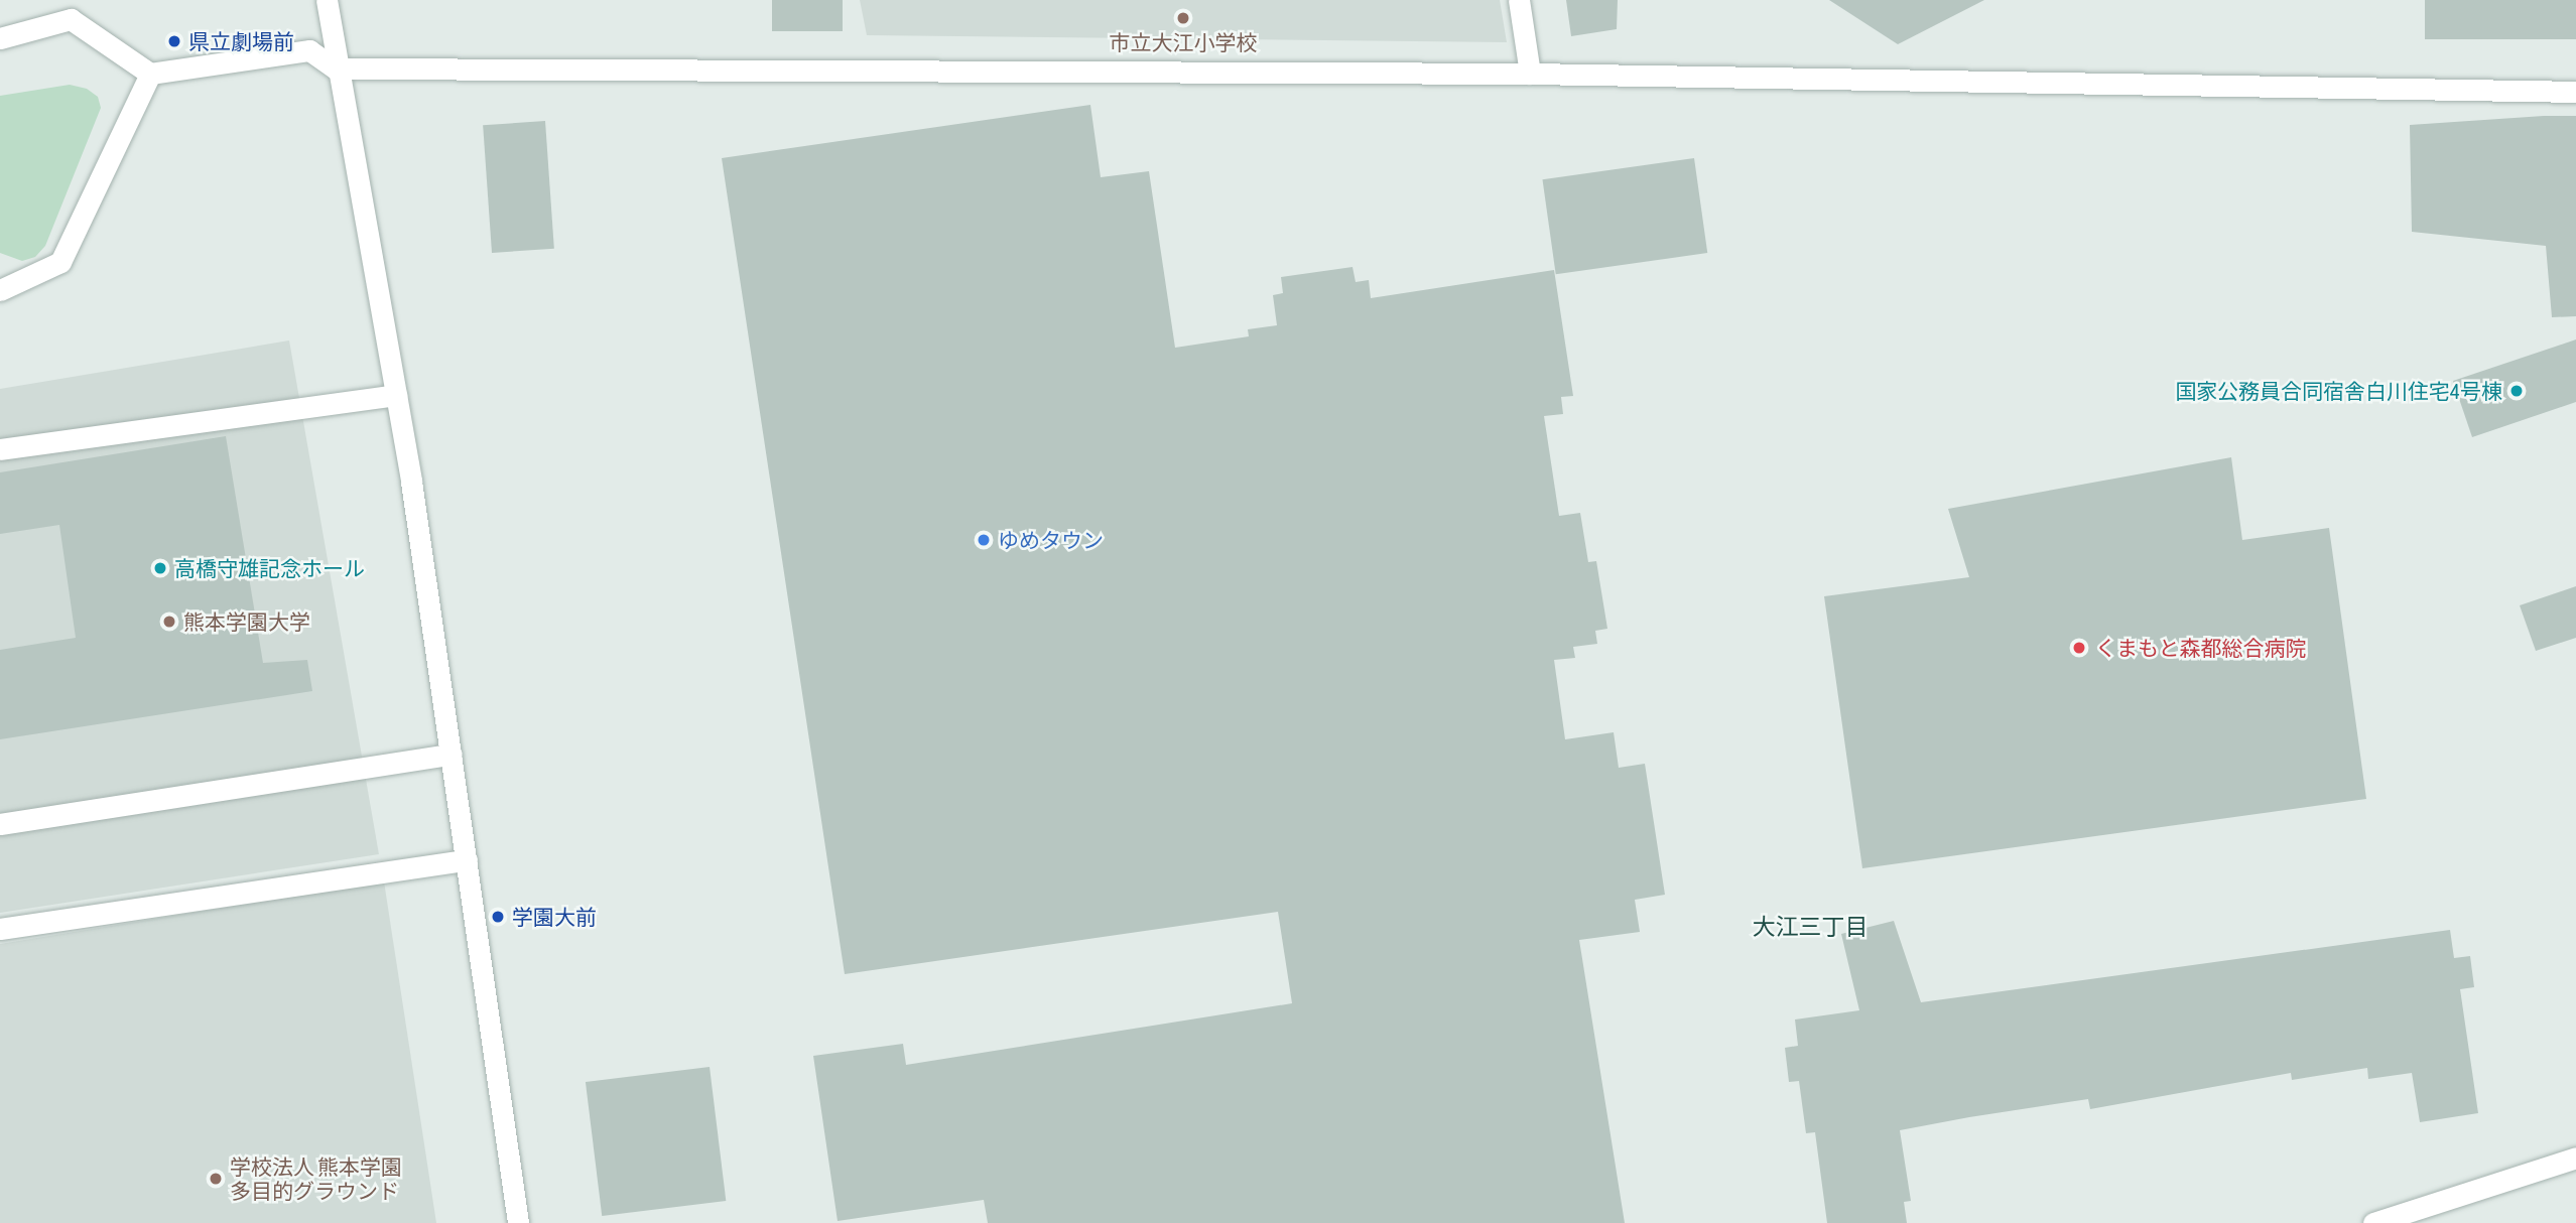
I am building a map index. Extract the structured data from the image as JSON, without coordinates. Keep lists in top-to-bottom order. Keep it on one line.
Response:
{"districts":["大江三丁目"],"places":["市立大江小学校","県立劇場前","国家公務員合同宿舎白川住宅4号棟","ゆめタウン","高橋守雄記念ホール","熊本学園大学","くまもと森都総合病院","学園大前","学校法人 熊本学園 多目的グラウンド"]}
